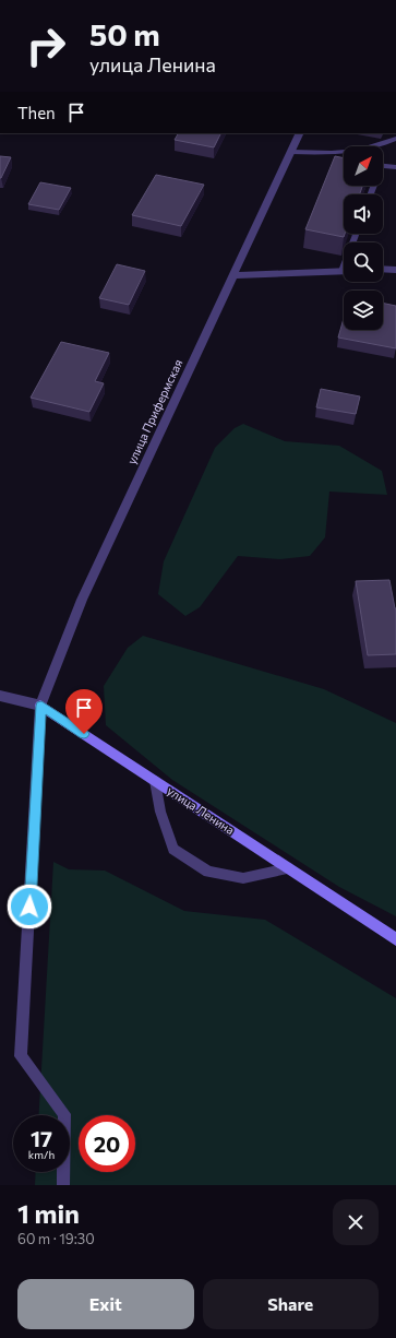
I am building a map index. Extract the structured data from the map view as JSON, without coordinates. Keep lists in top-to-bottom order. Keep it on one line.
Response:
{"streets":{"street":["улица Прифермская","улица Ленина"]},"crossings":[["улица Прифермская","улица Ленина"]],"north":"top right","page":{"turn":["50 m","улица Ленина"],"then":"Then","speed":"17 km/h","limit":"20","heading":["1 min","60 m · 19:30"],"buttons":["Exit","Share"]}}
